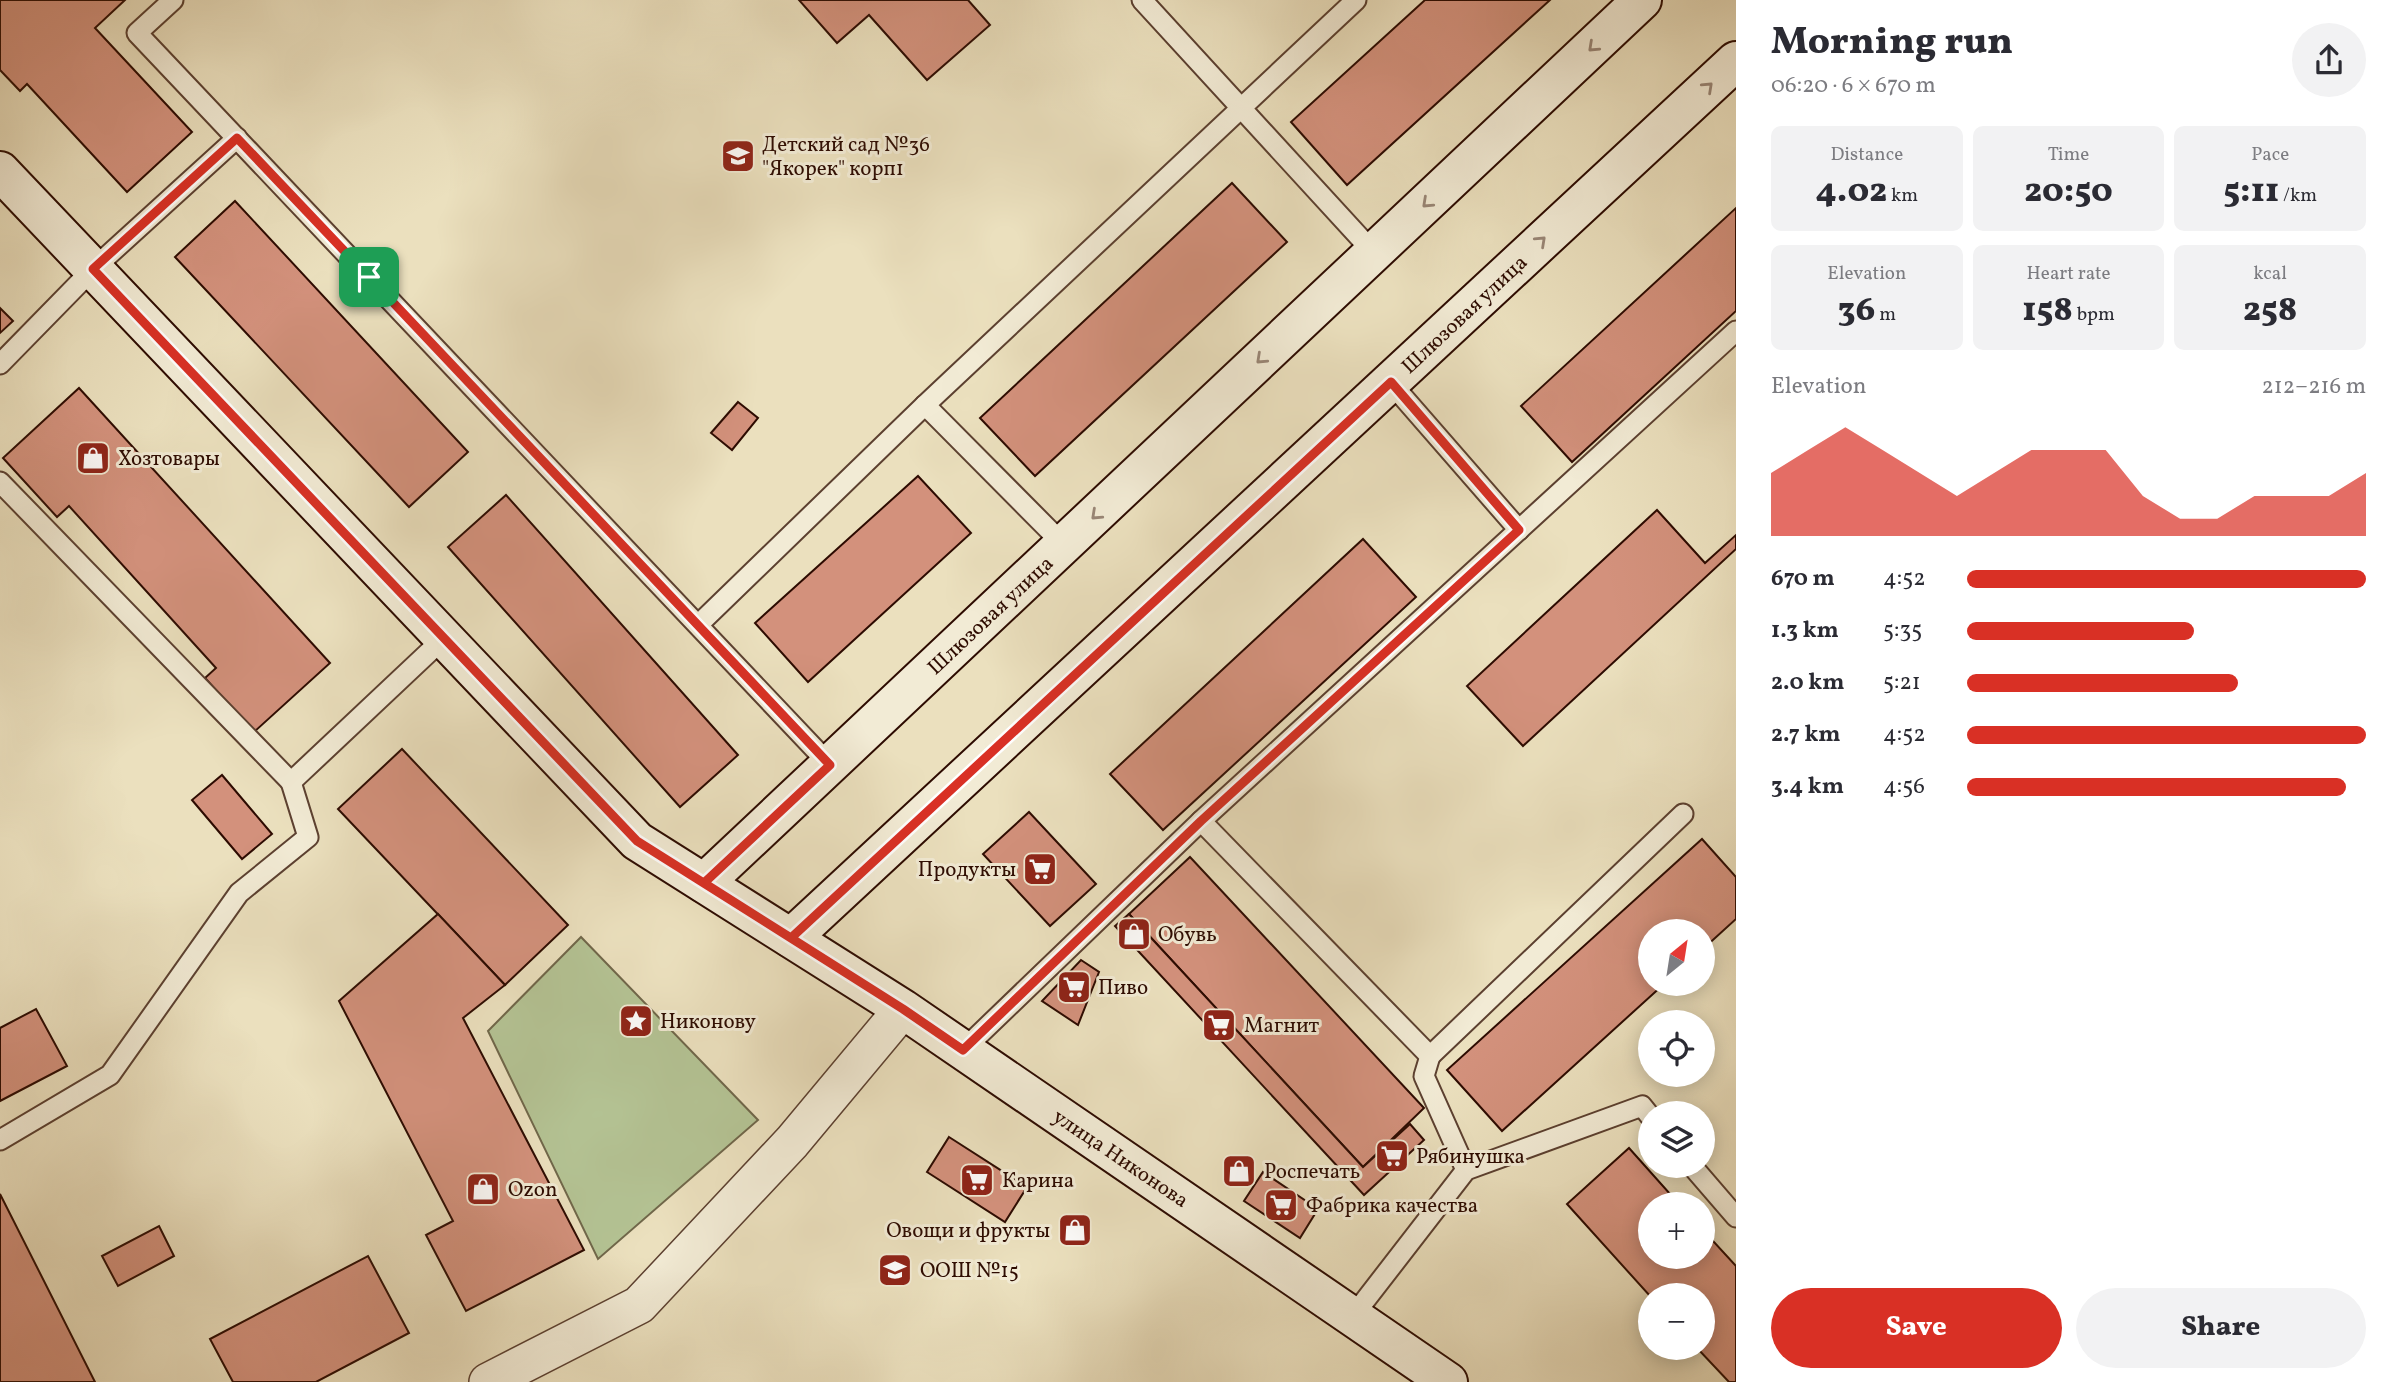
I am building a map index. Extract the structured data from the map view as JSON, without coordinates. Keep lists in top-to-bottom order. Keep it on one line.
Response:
{"streets":{"main road":["Шлюзовая улица","улица Никонова"]},"crossings":[["Шлюзовая улица","улица Никонова"]],"places":{"school or university":["Детский сад №36 \"Якорек\" корп1","ООШ №15"],"shop":["Хозтовары","Обувь","Роспечать","Ozon","Овощи и фрукты"],"supermarket":["Продукты","Пиво","Магнит","Рябинушка","Карина","Фабрика качества"],"place":["Никонову"]},"north":"top right","page":{"heading":["Morning run","06:20 · 6 × 670 m"],"stats":[["Distance","4.02 km"],["Time","20:50"],["Pace","5:11 /km"],["Elevation","36 m"],["Heart rate","158 bpm"],["kcal","258"]],"chart":["Elevation","212–216 m"],"list":[{"name":"670 m","note":"4:52"},{"name":"1.3 km","note":"5:35"},{"name":"2.0 km","note":"5:21"},{"name":"2.7 km","note":"4:52"},{"name":"3.4 km","note":"4:56"}],"map_buttons":["+","−"],"buttons":["Save","Share"]}}
